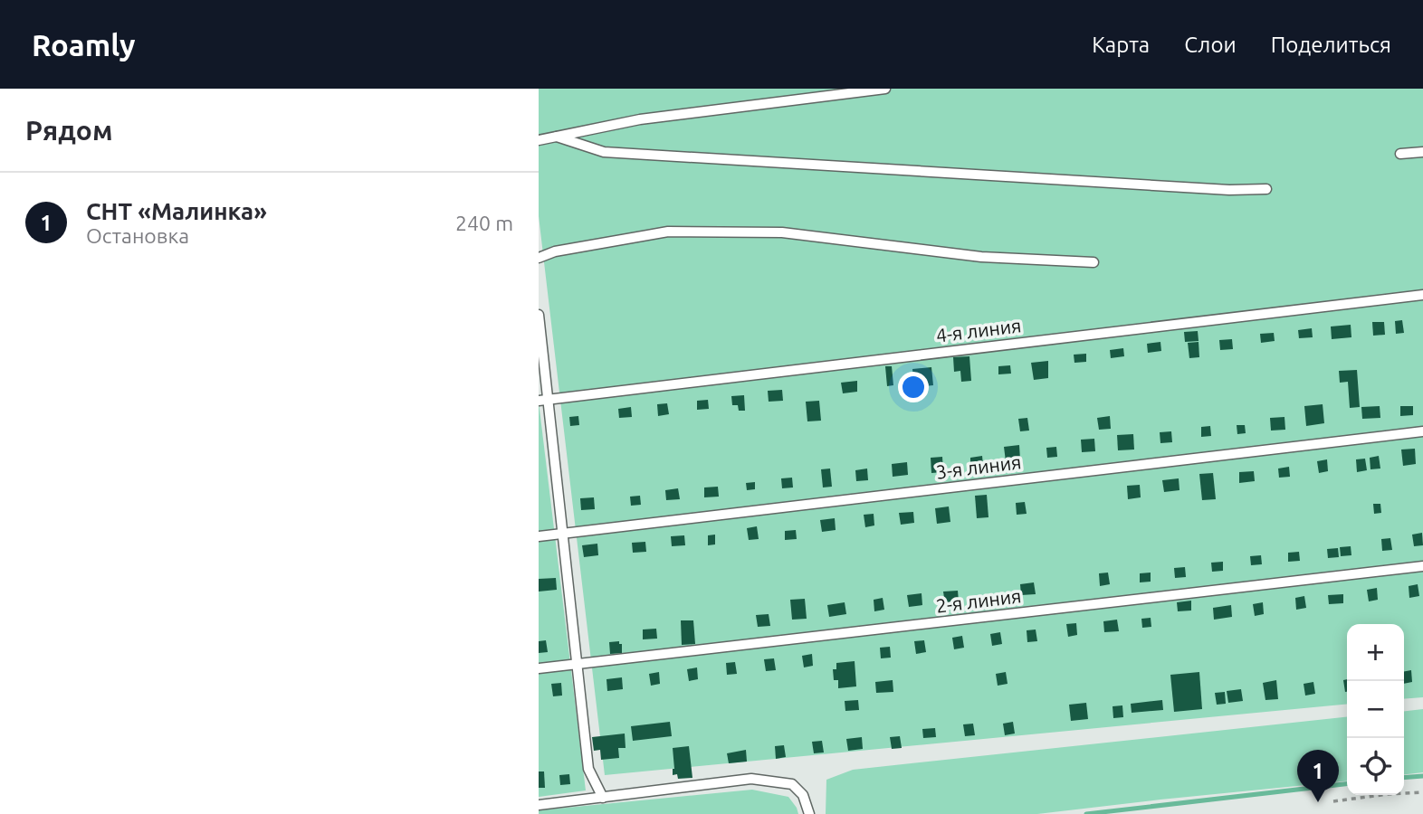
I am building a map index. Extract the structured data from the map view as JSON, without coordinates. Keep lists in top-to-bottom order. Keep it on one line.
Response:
{"streets":{"lane":["4-я линия","3-я линия","2-я линия"]},"page":{"header":"Roamly","nav":["Карта","Слои","Поделиться"],"heading":"Рядом","list":[{"mark":"1","name":"СНТ «Малинка»","note":"Остановка","value":"240 m"}],"map_buttons":["+","−"],"pins":"1"}}
